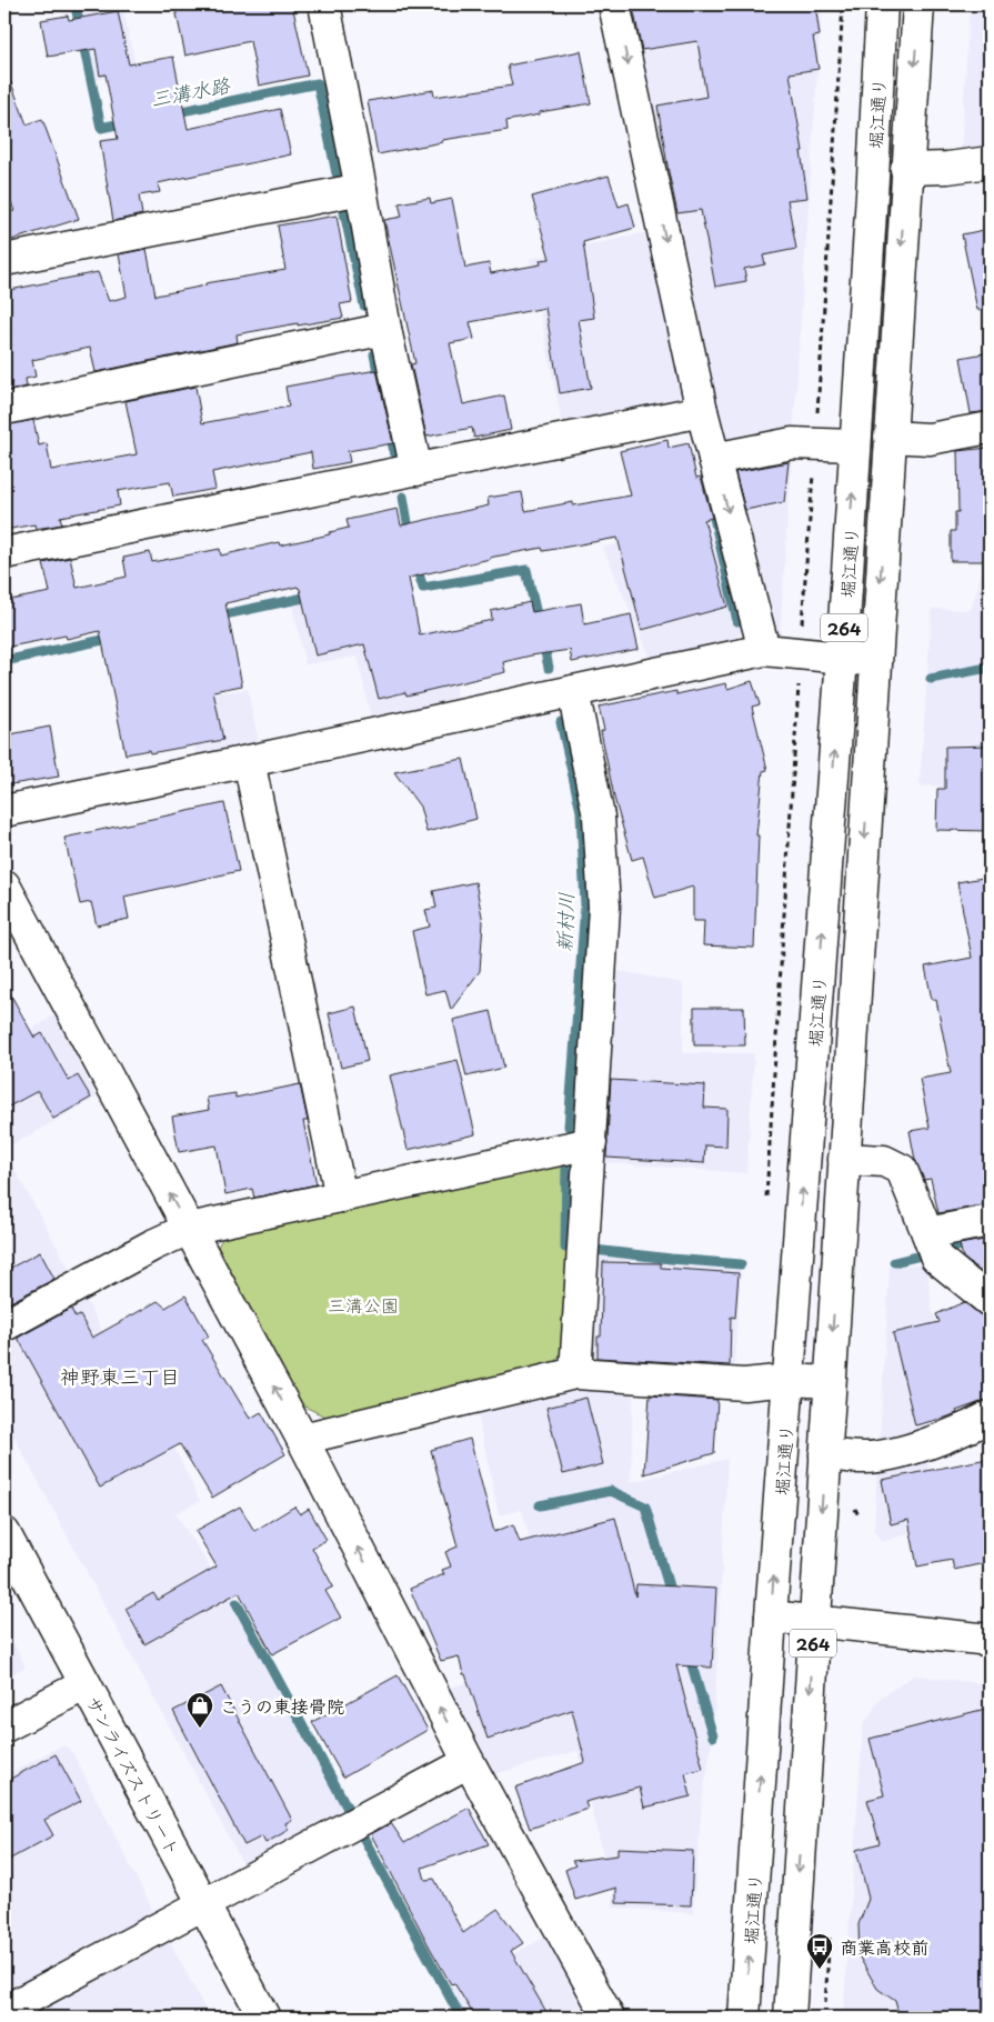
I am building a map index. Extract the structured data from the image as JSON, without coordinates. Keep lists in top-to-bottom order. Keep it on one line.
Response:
{"streets":{"main road":["堀江通り","264","サンライズストリート"]},"districts":["神野東三丁目"],"water":["三溝水路","新村川"],"parks":["三溝公園"],"places":{"shop":["こうの東接骨院"],"bus stop":["商業高校前"]}}
